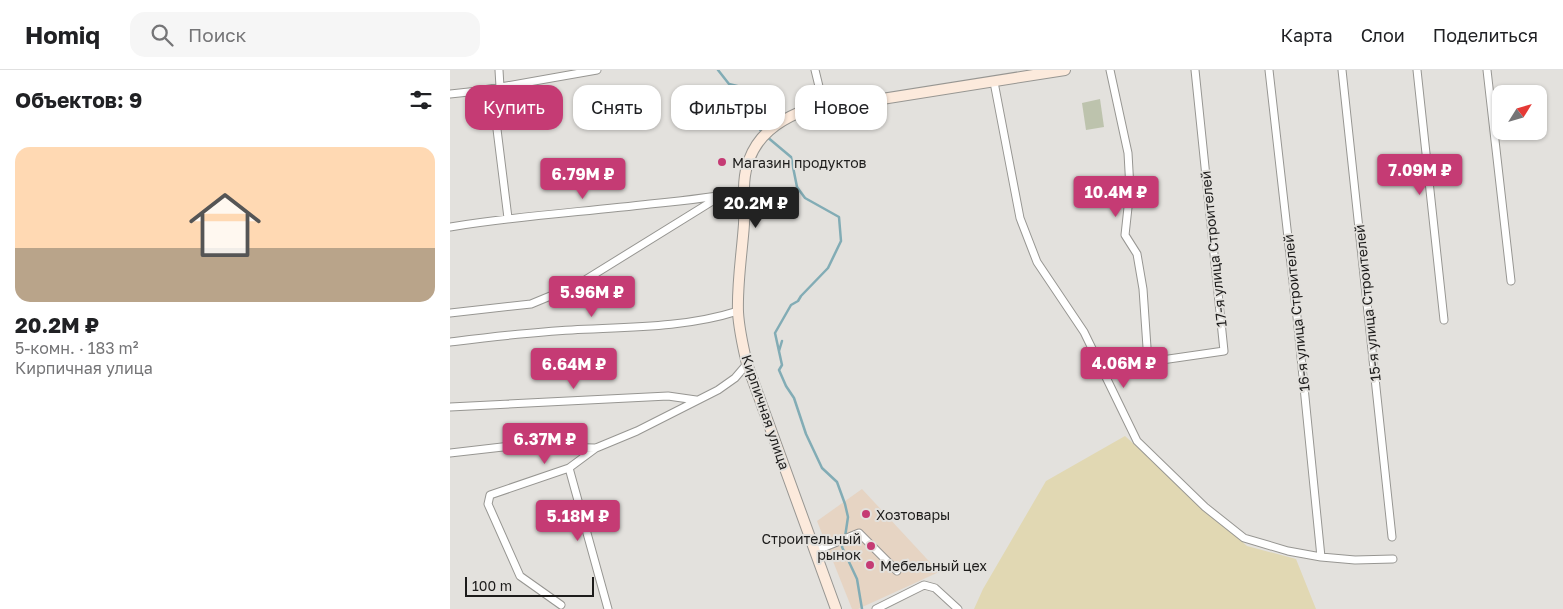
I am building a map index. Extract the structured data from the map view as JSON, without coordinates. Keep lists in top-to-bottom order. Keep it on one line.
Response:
{"streets":{"main road":["Кирпичная улица"],"street":["17-я улица Строителей","15-я улица Строителей","16-я улица Строителей"]},"places":["Магазин продуктов","Хозтовары","Строительный рынок","Мебельный цех"],"scale_bar":"100 m","north":"top right","page":{"header":"Homiq","search":"Поиск","nav":["Карта","Слои","Поделиться"],"heading":"Объектов: 9","chip":["Купить","Снять","Фильтры","Новое"],"list":[{"name":"20.2M ₽","note":"5-комн. · 183 m² · Кирпичная улица"}],"price":["7.09M ₽","6.79M ₽","10.4M ₽","20.2M ₽","5.96M ₽","4.06M ₽","6.64M ₽","6.37M ₽","5.18M ₽"],"scale":"100 m"}}
